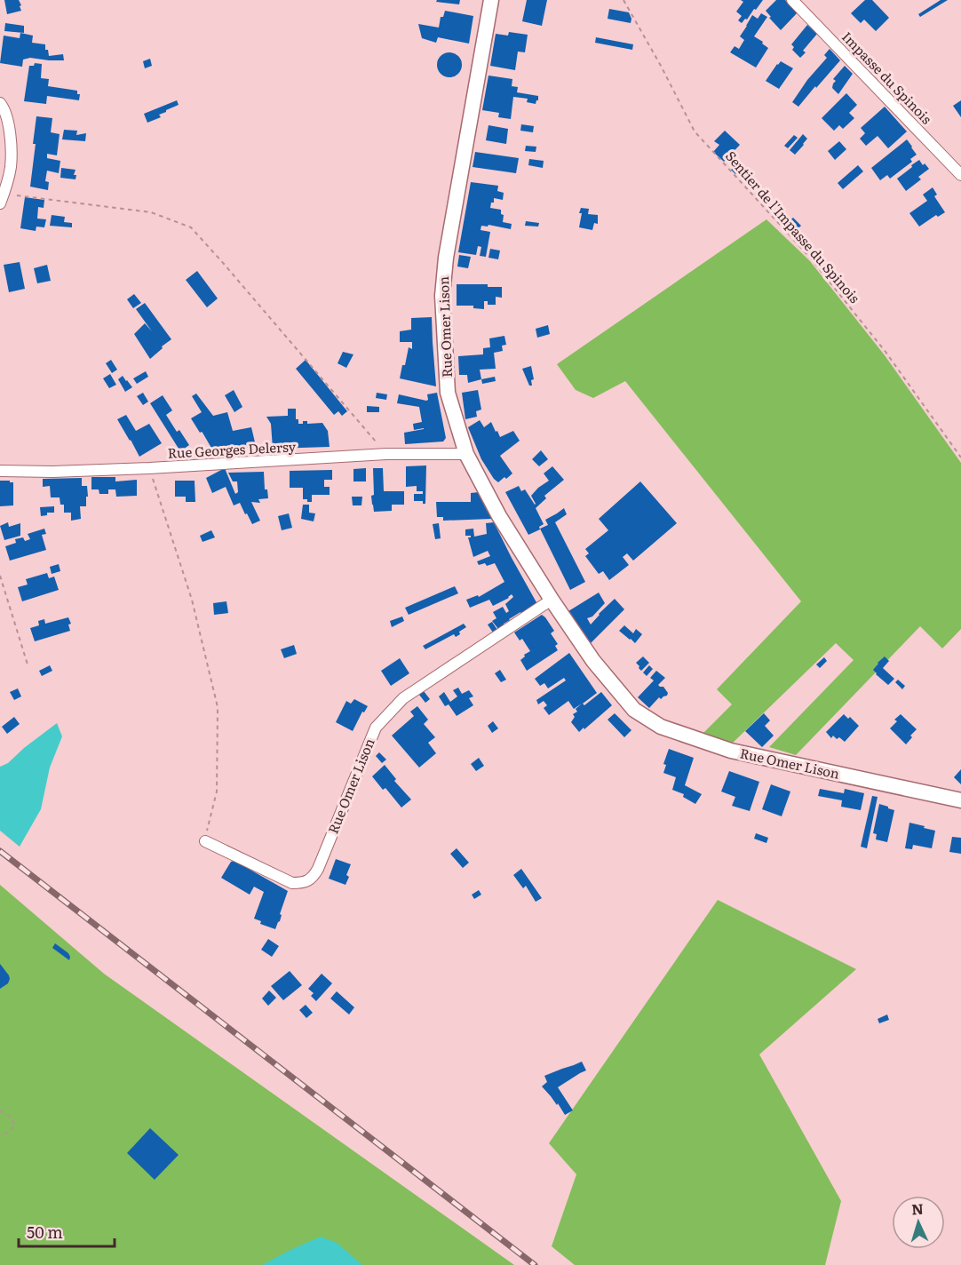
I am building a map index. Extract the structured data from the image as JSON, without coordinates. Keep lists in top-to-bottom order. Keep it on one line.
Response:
{"streets":{"street":["Impasse du Spinois","Rue Omer Lison","Rue Georges Delersy"],"path":["Sentier de l'Impasse du Spinois"]},"crossings":[["Rue Omer Lison","Rue Georges Delersy"]],"scale_bar":"50 m","north":"top"}
